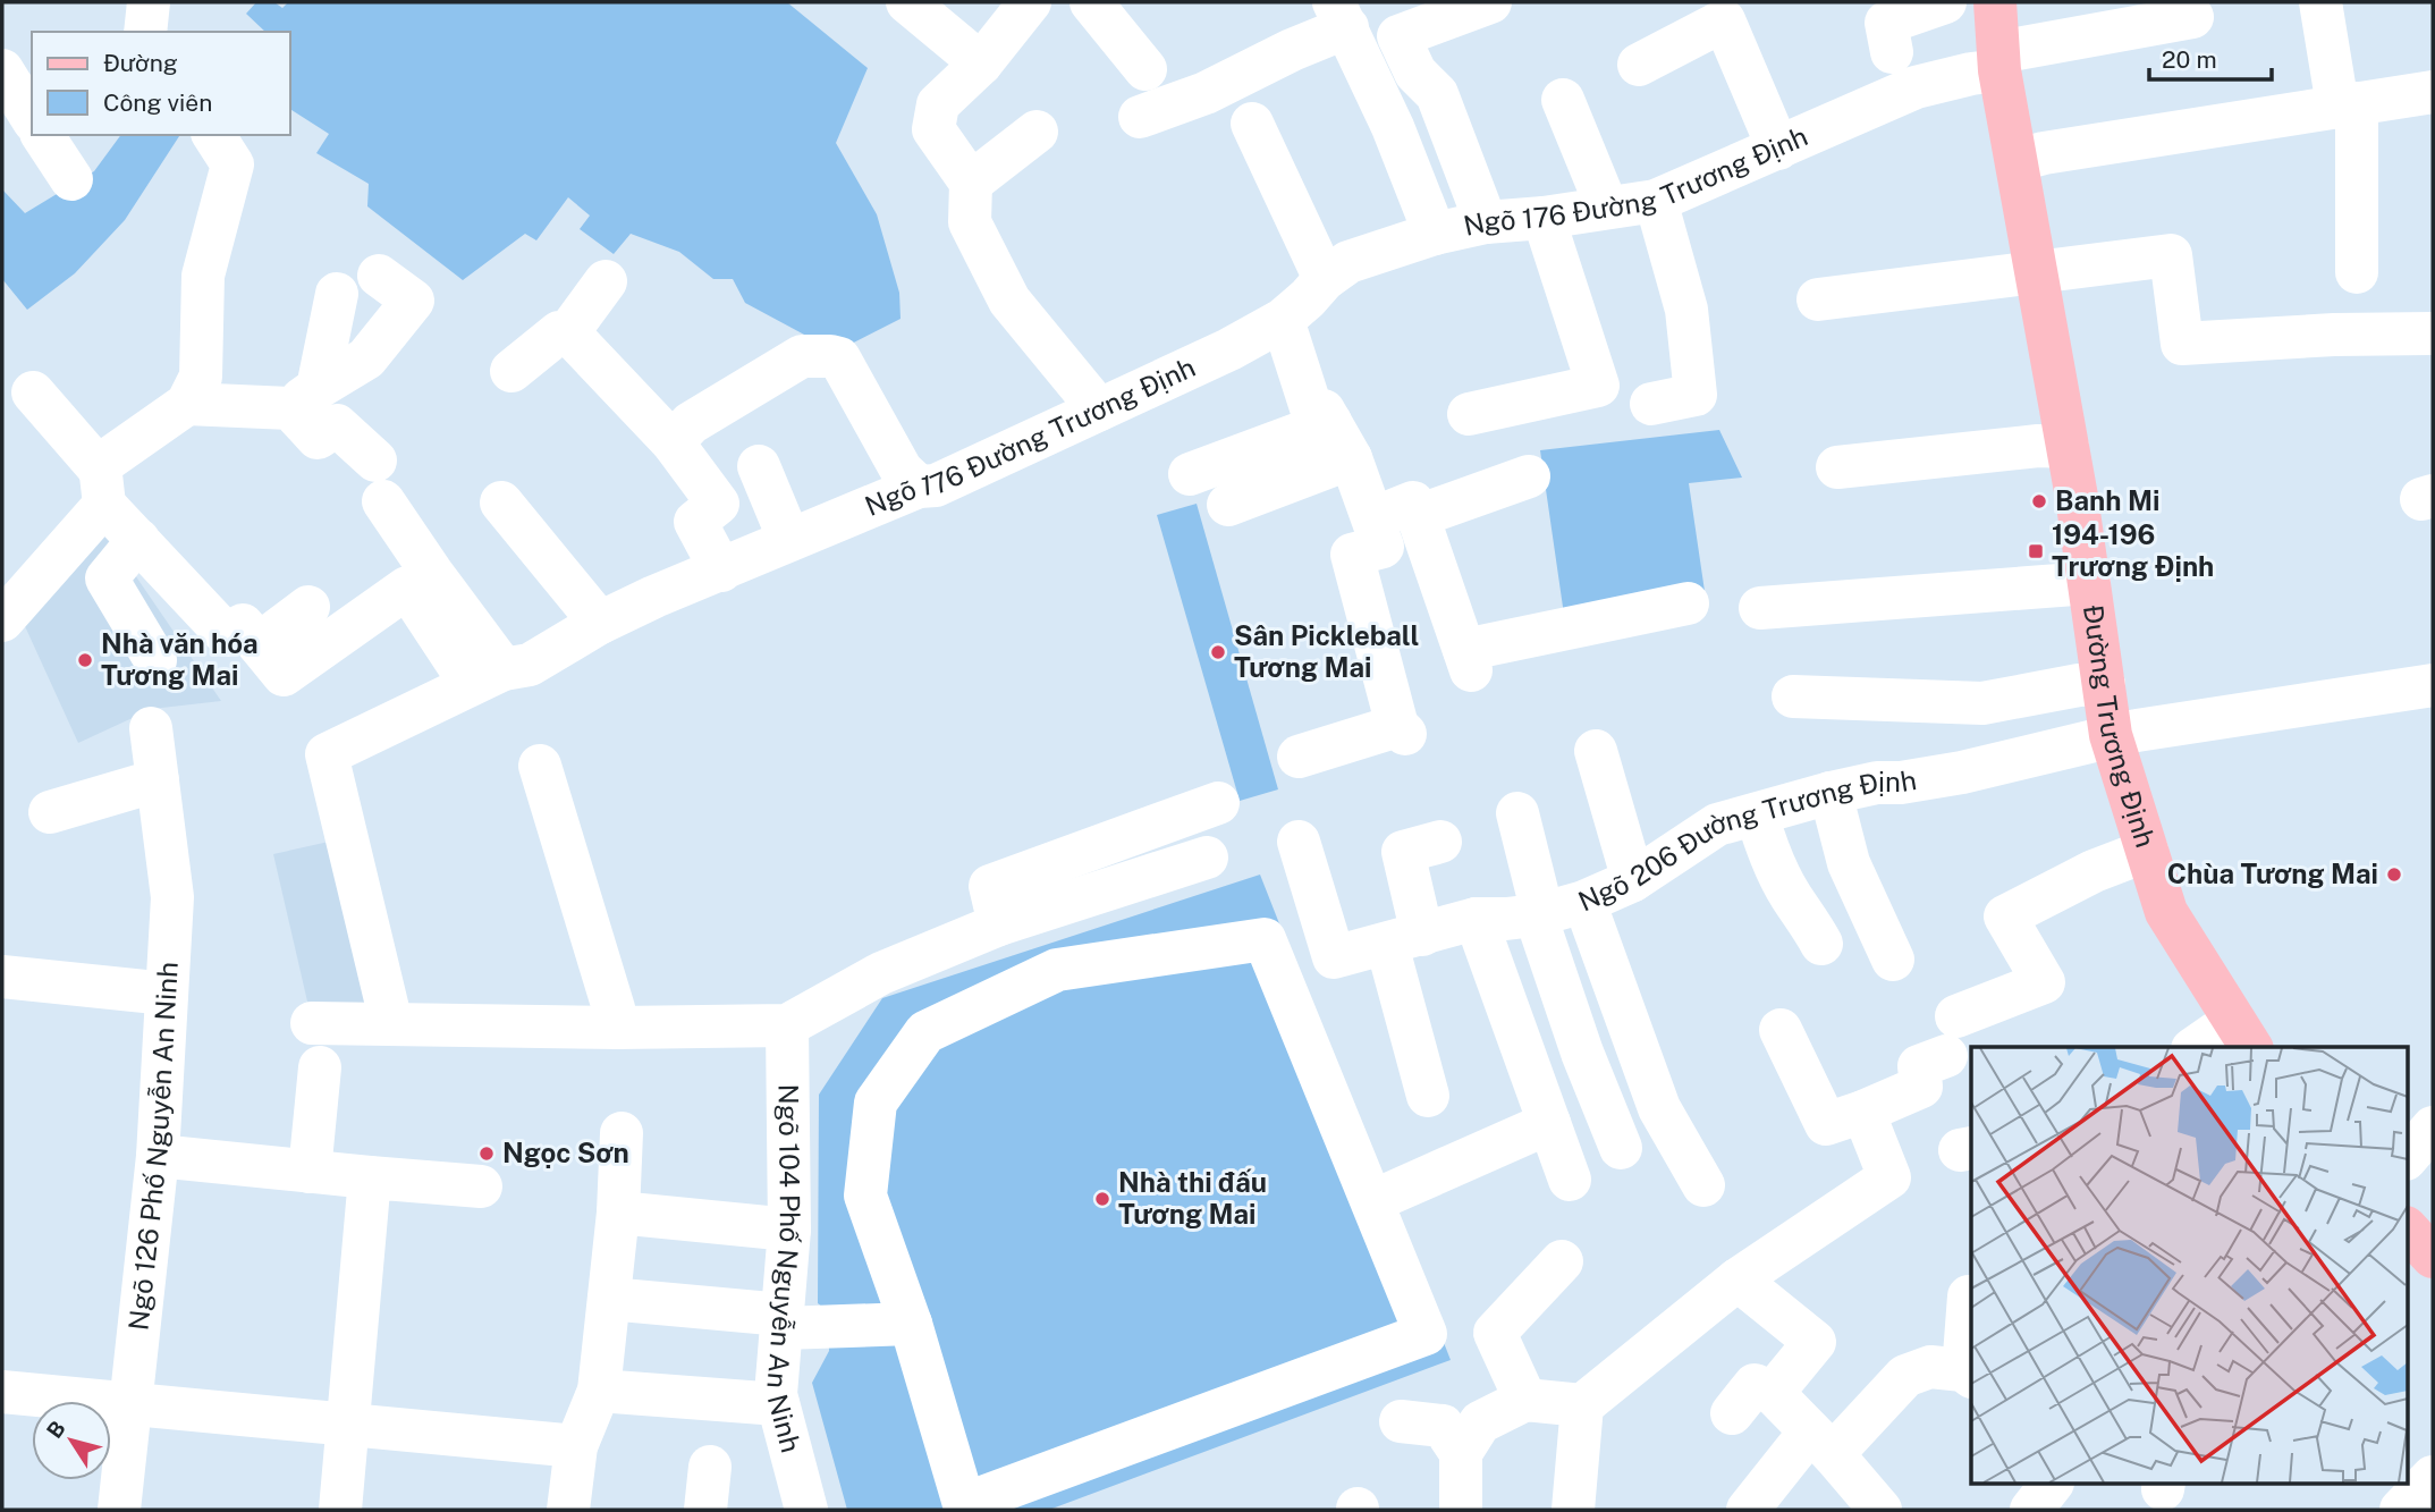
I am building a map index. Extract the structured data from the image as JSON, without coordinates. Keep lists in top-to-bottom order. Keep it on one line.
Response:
{"streets":{"main road":["Đường Trương Định"],"street":["Ngõ 176 Đường Trương Định","Ngõ 206 Đường Trương Định","Ngõ 126 Phố Nguyễn An Ninh","Ngõ 104 Phố Nguyễn An Ninh"]},"crossings":[["Ngõ 176 Đường Trương Định","Đường Trương Định"],["Đường Trương Định","Ngõ 206 Đường Trương Định"]],"places":{"other":["Banh Mi","Sân Pickleball Tương Mai","Nhà văn hóa Tương Mai","Chùa Tương Mai","Ngọc Sơn","Nhà thi đấu Tương Mai"],"transit":["194-196 Trương Định"]},"legend":["Đường","Công viên"],"scale_bar":"20 m","north":"top left"}
